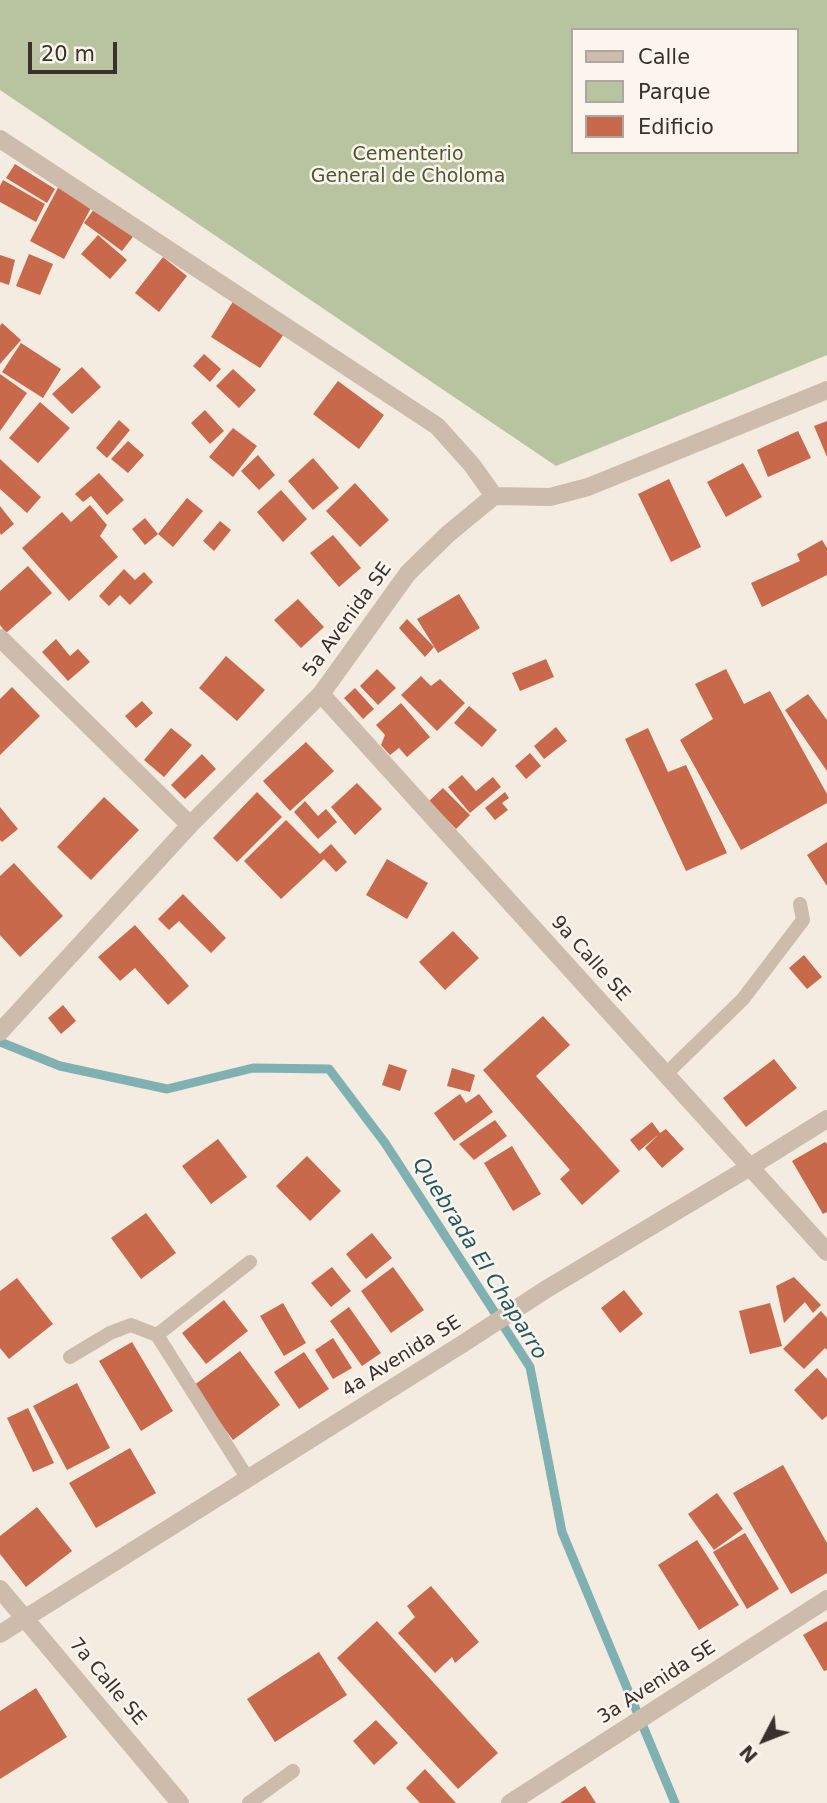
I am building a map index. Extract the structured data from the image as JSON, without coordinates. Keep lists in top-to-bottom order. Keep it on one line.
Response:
{"streets":{"street":["5a Avenida SE","9a Calle SE","4a Avenida SE","7a Calle SE","3a Avenida SE"]},"crossings":[["5a Avenida SE","9a Calle SE"],["9a Calle SE","4a Avenida SE"],["4a Avenida SE","7a Calle SE"]],"water":["Quebrada El Chaparro"],"parks":["Cementerio General de Choloma"],"legend":["Calle","Parque","Edificio"],"scale_bar":"20 m","north":"bottom left"}
